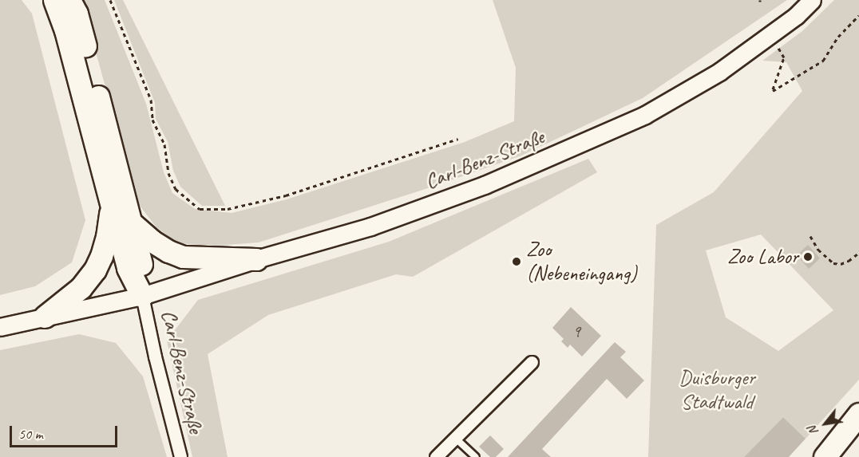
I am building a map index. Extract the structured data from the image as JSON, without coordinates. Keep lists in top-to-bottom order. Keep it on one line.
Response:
{"streets":{"main road":["Carl-Benz-Straße"]},"parks":["Duisburger Stadtwald"],"places":["Zoo Labor","Zoo (Nebeneingang)"],"house_numbers":["9"],"scale_bar":"50 m","north":"bottom left"}
